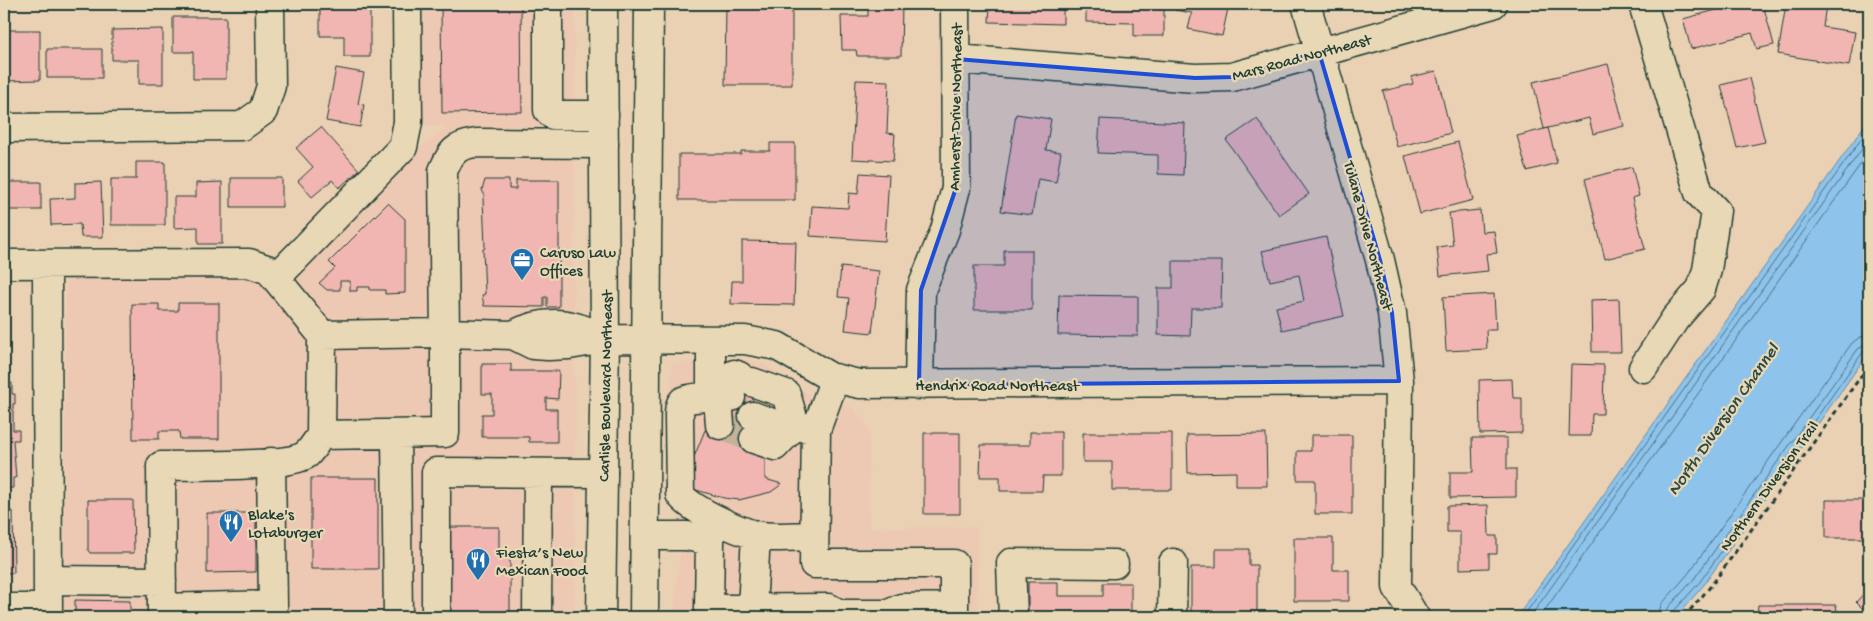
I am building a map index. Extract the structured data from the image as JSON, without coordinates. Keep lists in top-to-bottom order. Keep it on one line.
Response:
{"streets":{"street":["Mars Road Northeast","Amherst Drive Northeast","Tulane Drive Northeast","Hendrix Road Northeast","Carlisle Boulevard Northeast"],"path":["Northern Diversion Trail"]},"crossings":[["Mars Road Northeast","Amherst Drive Northeast"],["Mars Road Northeast","Tulane Drive Northeast"],["Amherst Drive Northeast","Hendrix Road Northeast"],["Tulane Drive Northeast","Hendrix Road Northeast"],["Hendrix Road Northeast","Carlisle Boulevard Northeast"]],"water":["North Diversion Channel"],"places":{"office":["Caruso Law Offices"],"restaurant":["Blake's Lotaburger","Fiesta’s New Mexican Food"]}}
